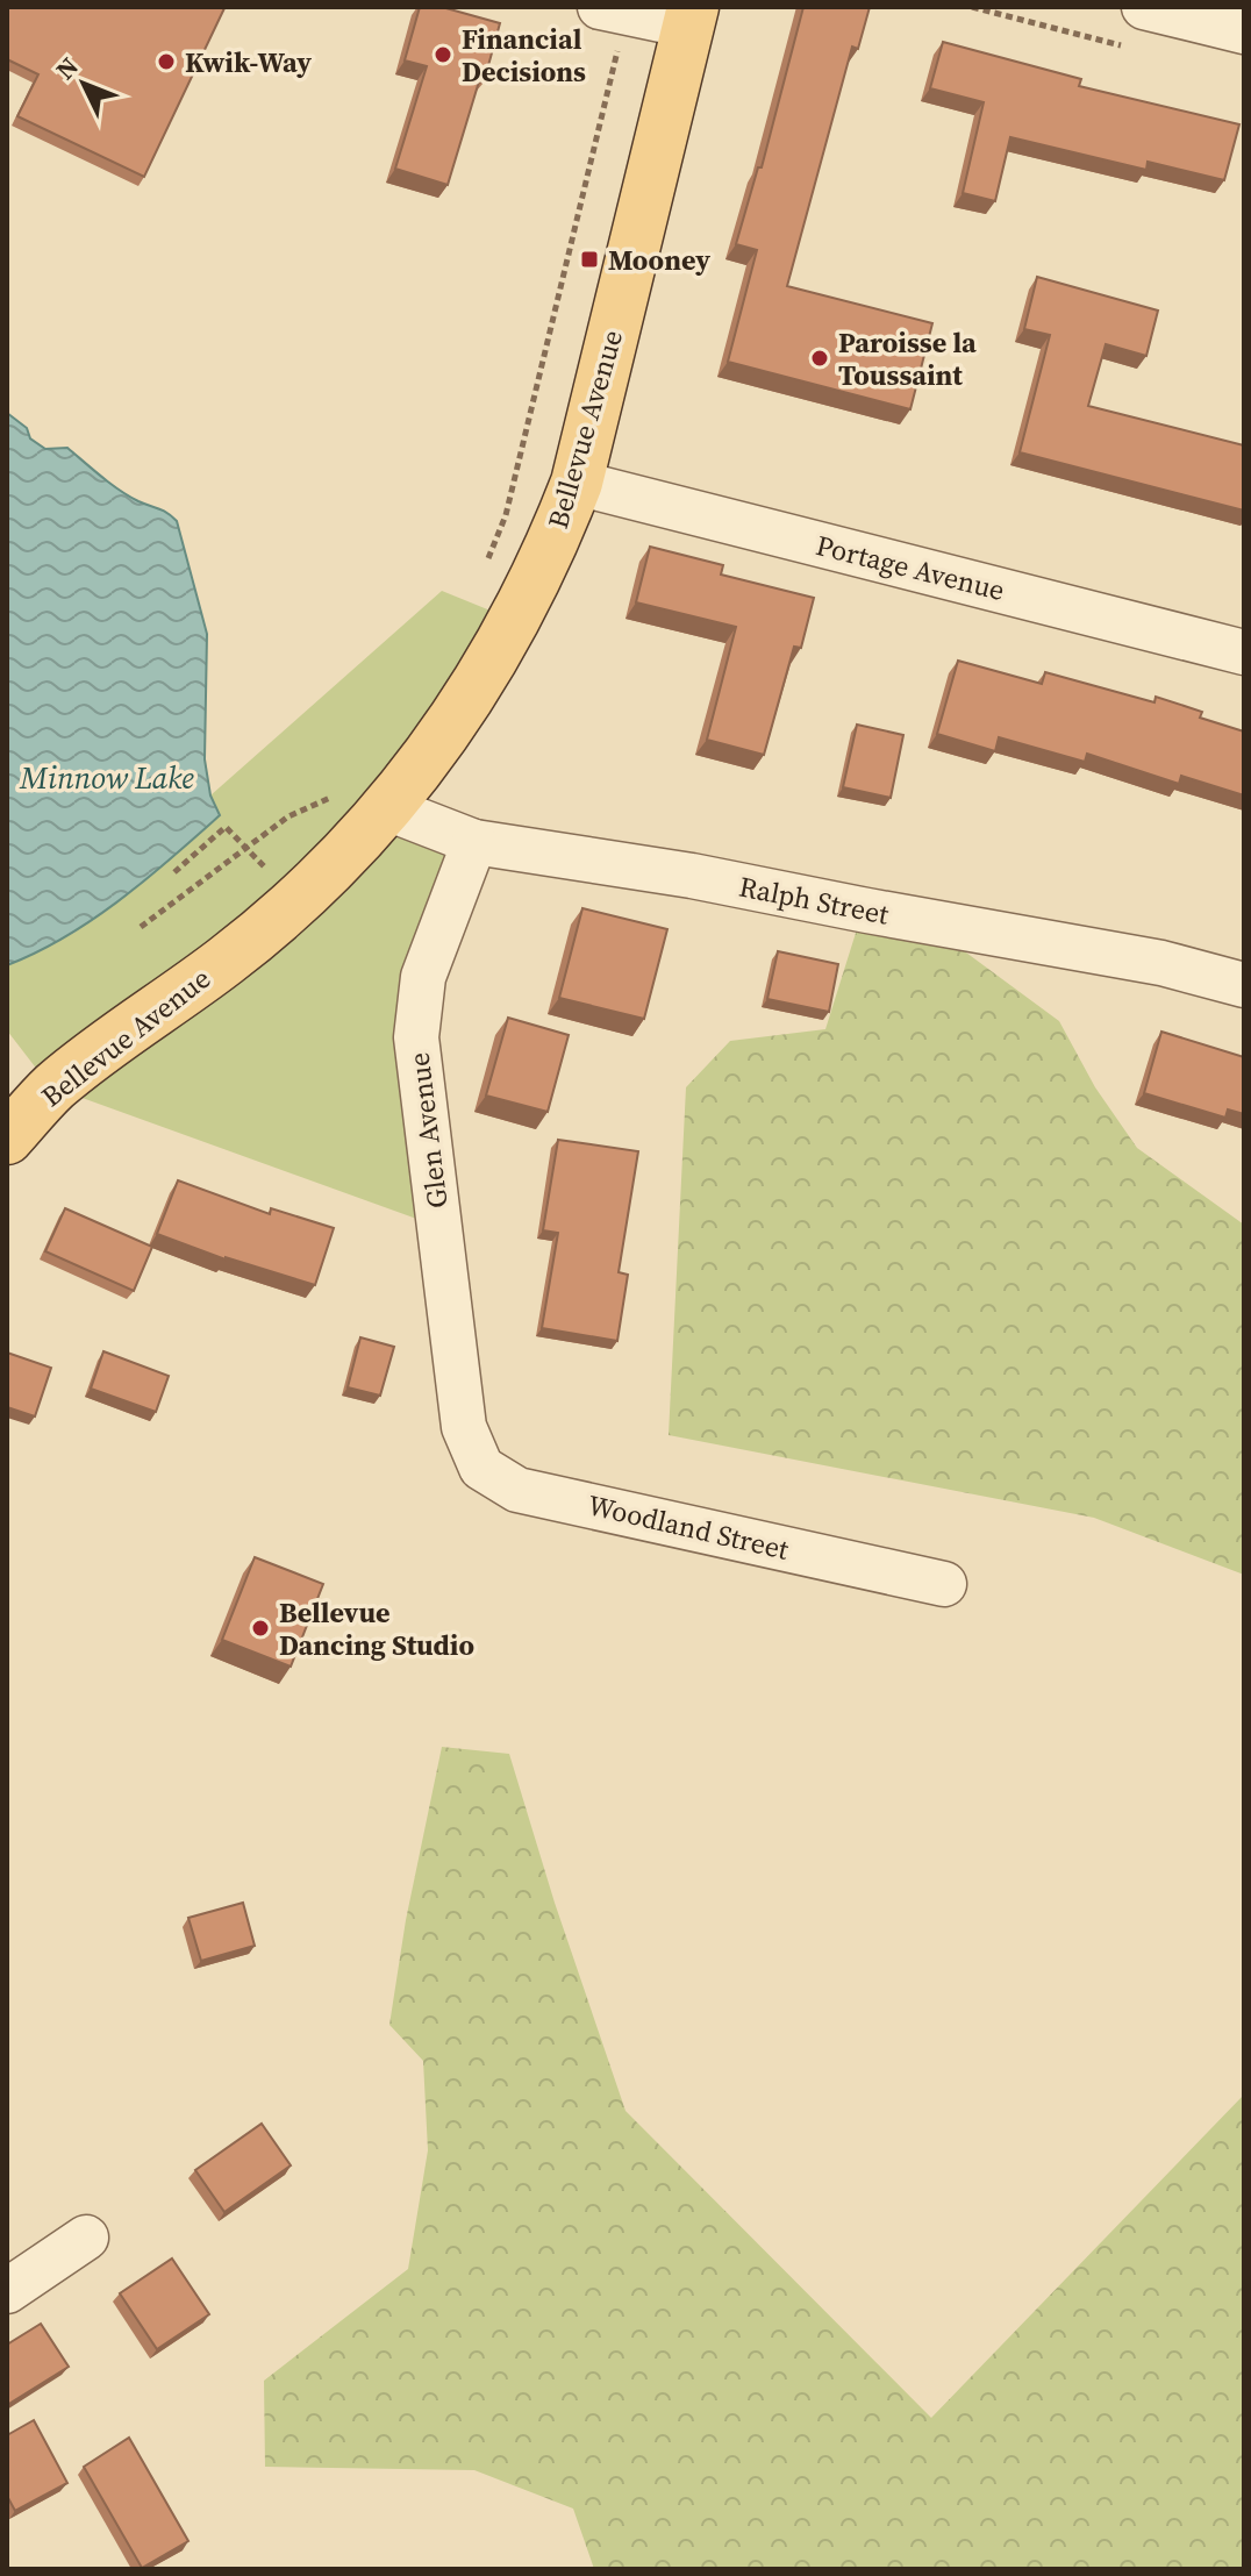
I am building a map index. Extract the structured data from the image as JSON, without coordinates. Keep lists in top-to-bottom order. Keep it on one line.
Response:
{"streets":{"main road":["Bellevue Avenue"],"street":["Portage Avenue","Ralph Street","Glen Avenue","Woodland Street"]},"crossings":[["Bellevue Avenue","Portage Avenue"],["Bellevue Avenue","Ralph Street"],["Ralph Street","Glen Avenue"],["Glen Avenue","Woodland Street"]],"water":["Minnow Lake"],"places":{"other":["Financial Decisions","Kwik-Way","Paroisse la Toussaint","Bellevue Dancing Studio"],"transit":["Mooney"]},"north":"top left"}
